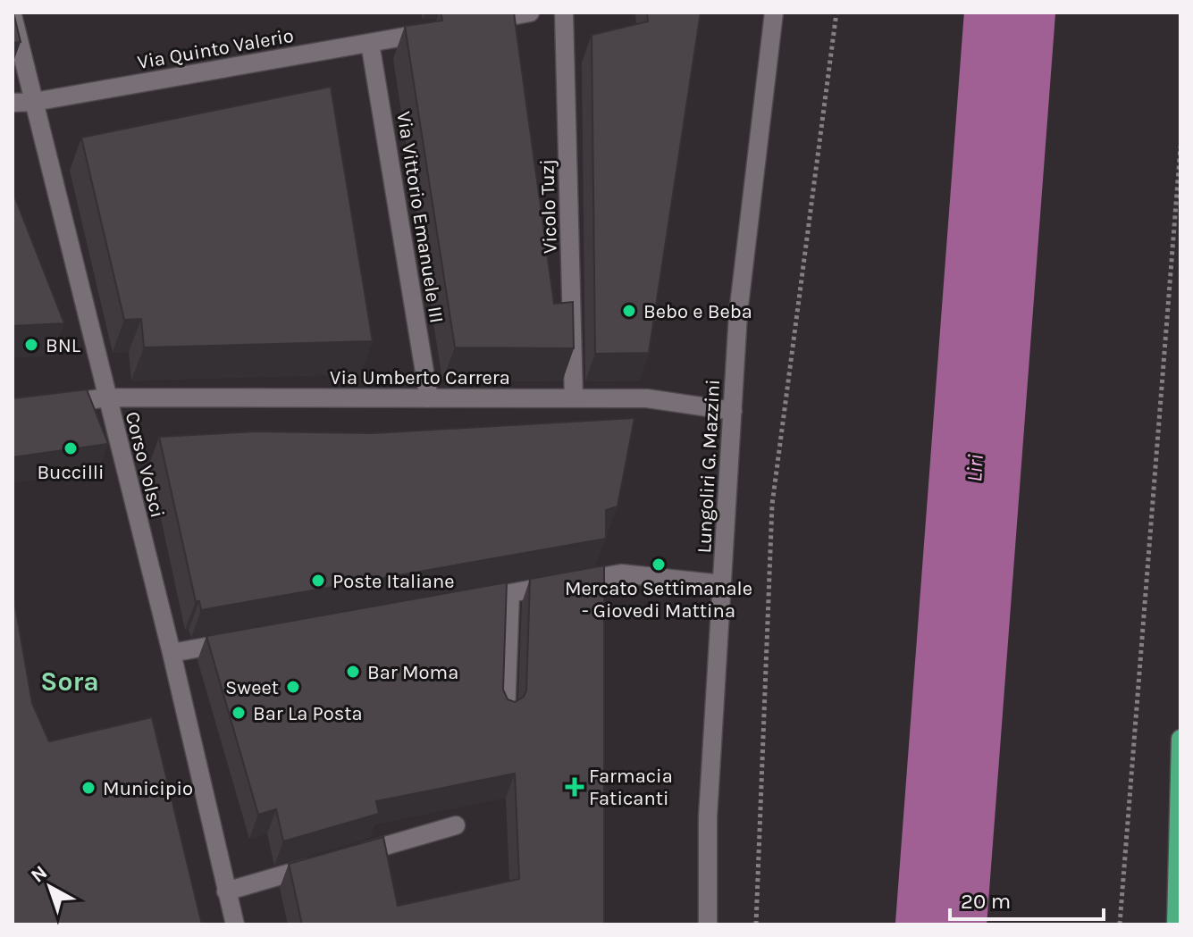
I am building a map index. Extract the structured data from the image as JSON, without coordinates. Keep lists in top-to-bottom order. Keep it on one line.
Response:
{"streets":{"street":["Via Quinto Valerio","Vicolo Tuzj","Via Vittorio Emanuele III","Via Umberto Carrera","Corso Volsci","Lungoliri G. Mazzini"]},"crossings":[["Via Quinto Valerio","Via Vittorio Emanuele III"],["Via Quinto Valerio","Corso Volsci"],["Vicolo Tuzj","Via Umberto Carrera"],["Via Vittorio Emanuele III","Via Umberto Carrera"],["Via Umberto Carrera","Corso Volsci"],["Via Umberto Carrera","Lungoliri G. Mazzini"]],"districts":["Sora"],"water":["Liri"],"places":{"other":["Bebo e Beba","BNL","Buccilli","Mercato Settimanale - Giovedi Mattina","Poste Italiane","Bar Moma","Sweet","Bar La Posta","Municipio"],"health":["Farmacia Faticanti"]},"scale_bar":"20 m","north":"top left"}
